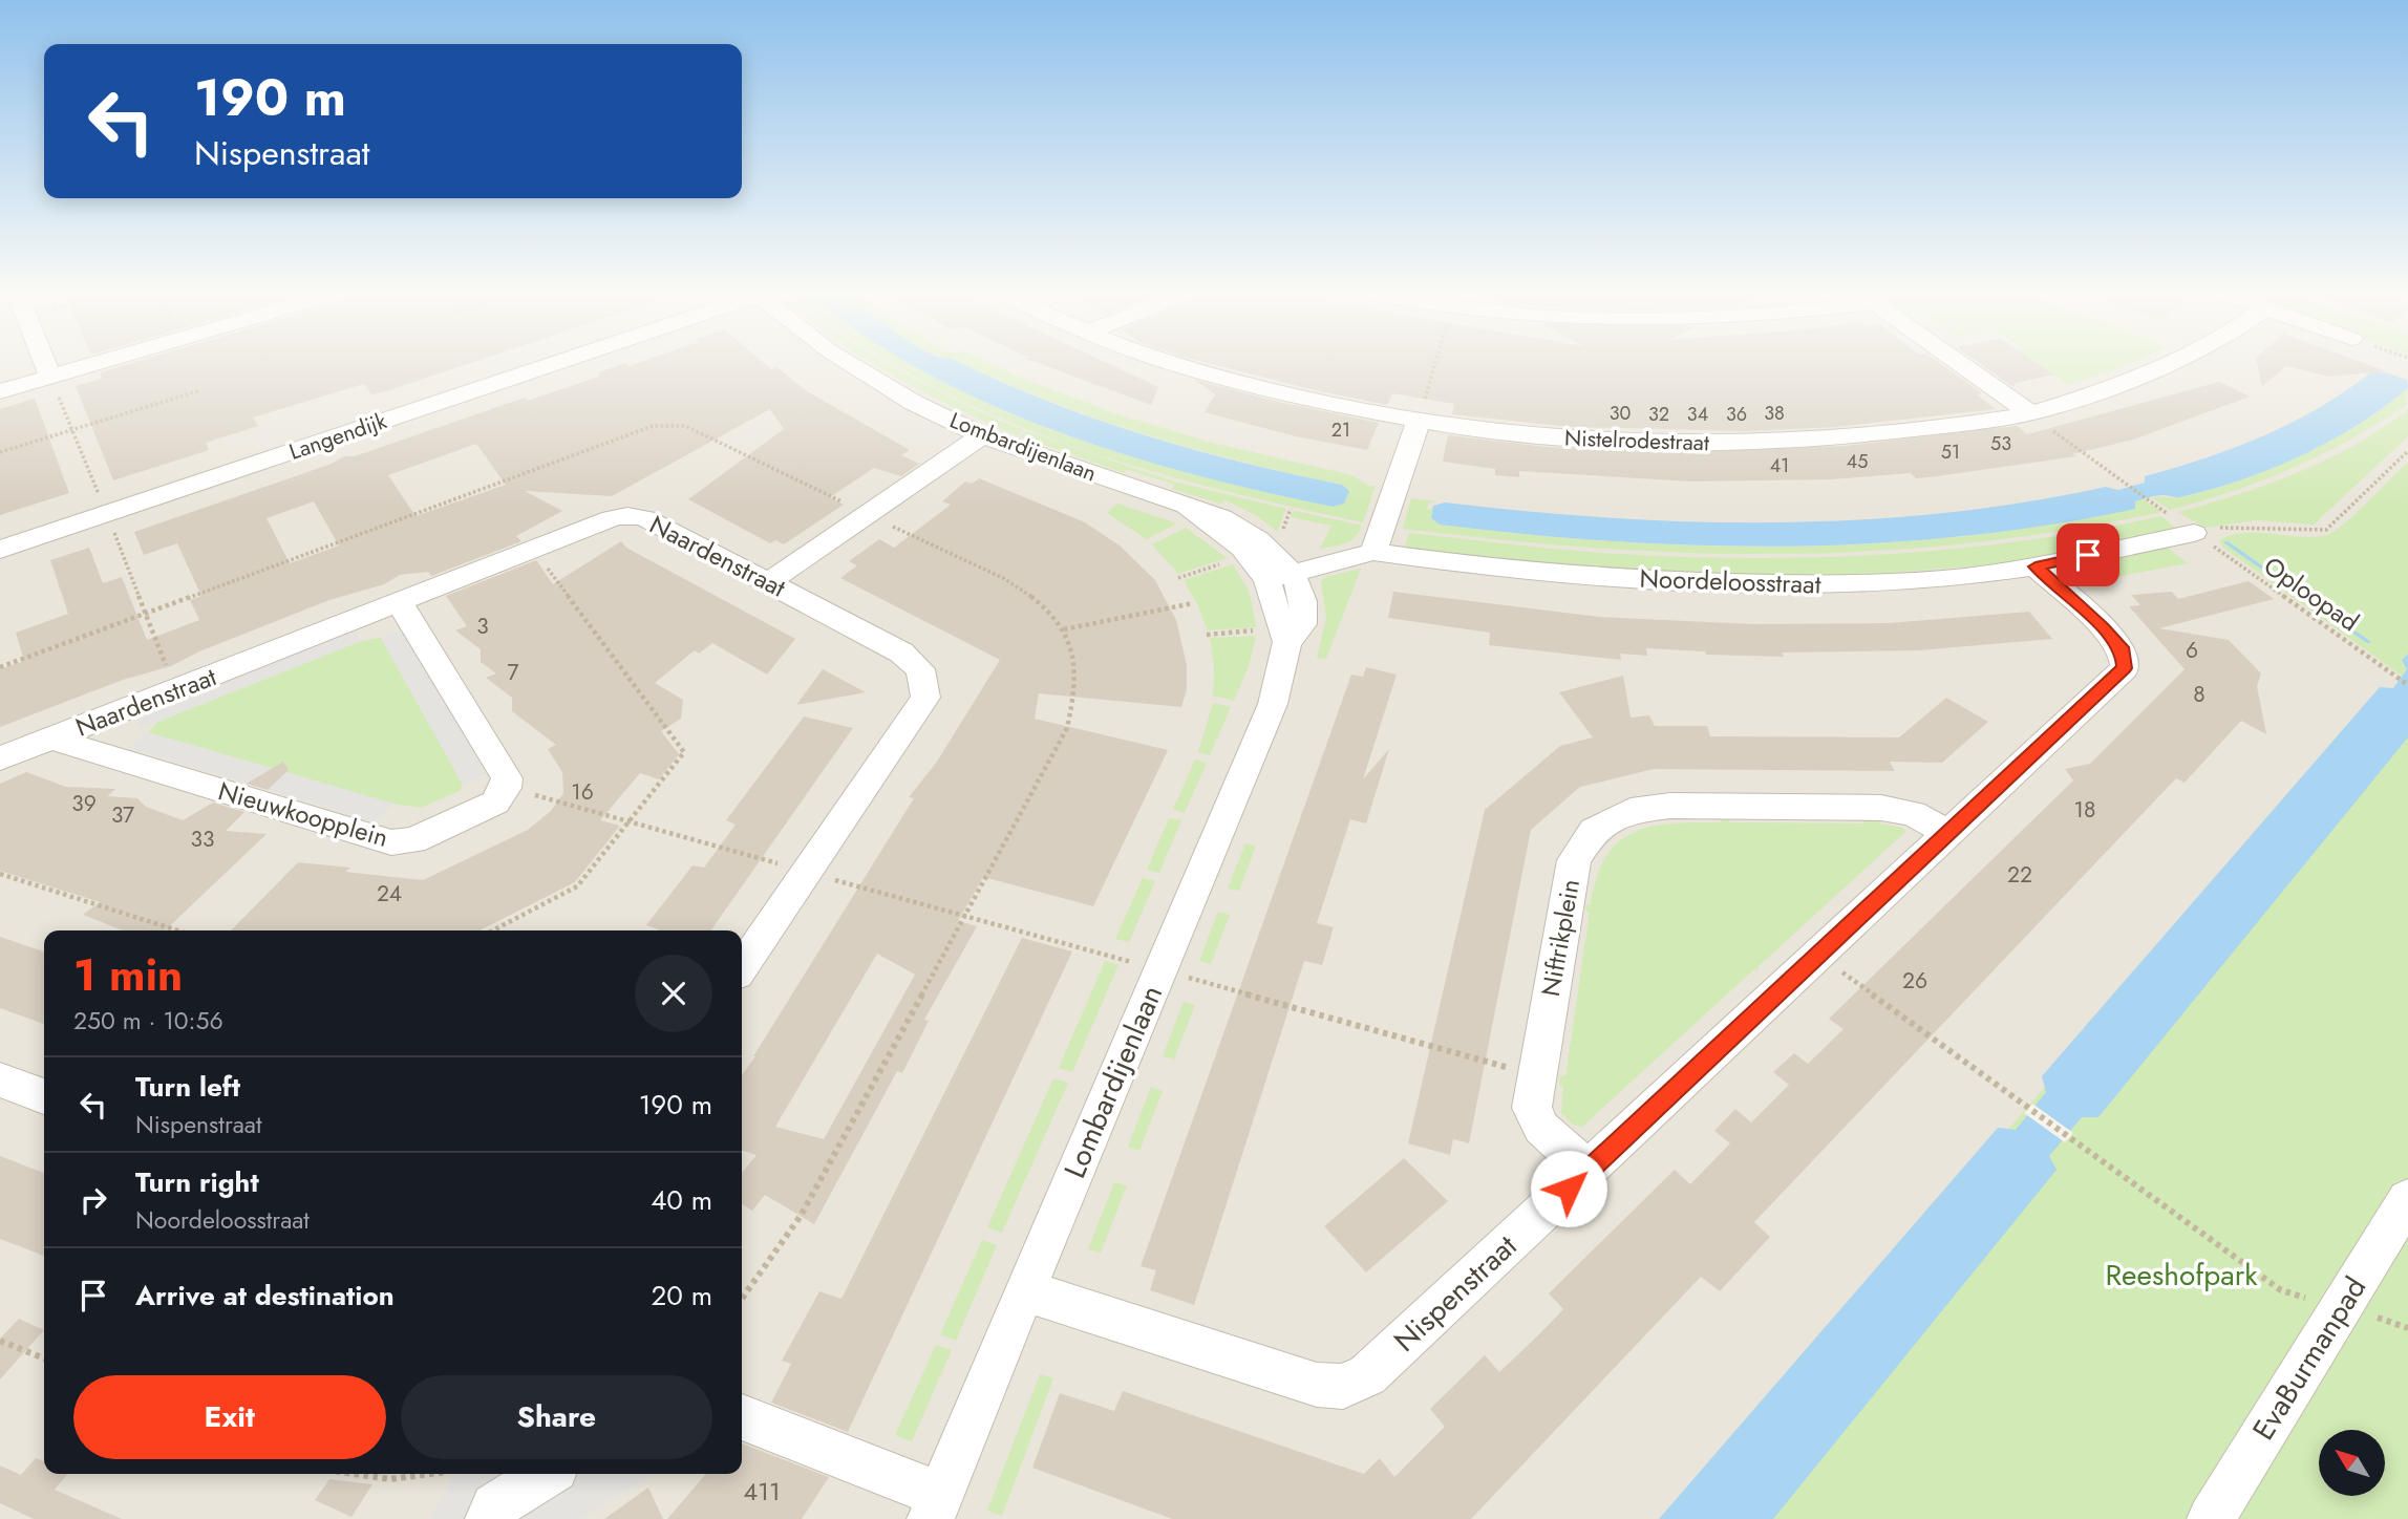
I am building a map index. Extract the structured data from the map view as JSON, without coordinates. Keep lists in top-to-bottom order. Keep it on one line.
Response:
{"streets":{"street":["Langendijk","Nistelrodestraat","Lombardijenlaan","Naardenstraat","Noordeloosstraat","Nieuwkoopplein","Niftrikplein","Nispenstraat","EvaBurmanpad"],"path":["Oploopad"]},"crossings":[["Lombardijenlaan","Noordeloosstraat"],["Lombardijenlaan","Nispenstraat"],["Naardenstraat","Nieuwkoopplein"],["Noordeloosstraat","Oploopad"],["Noordeloosstraat","Nispenstraat"],["Niftrikplein","Nispenstraat"]],"parks":["Reeshofpark"],"house_numbers":["30","38","32","34","36","21","53","51","45","41","3","6","7","8","16","39","18","37","33","22","24","26","411"],"north":"top left","page":{"turn":["190 m","Nispenstraat"],"heading":["1 min","250 m · 10:56"],"list":[{"name":"Turn left","note":"Nispenstraat","value":"190 m"},{"name":"Turn right","note":"Noordeloosstraat","value":"40 m"},{"name":"Arrive at destination","value":"20 m"}],"buttons":["Exit","Share"]}}
